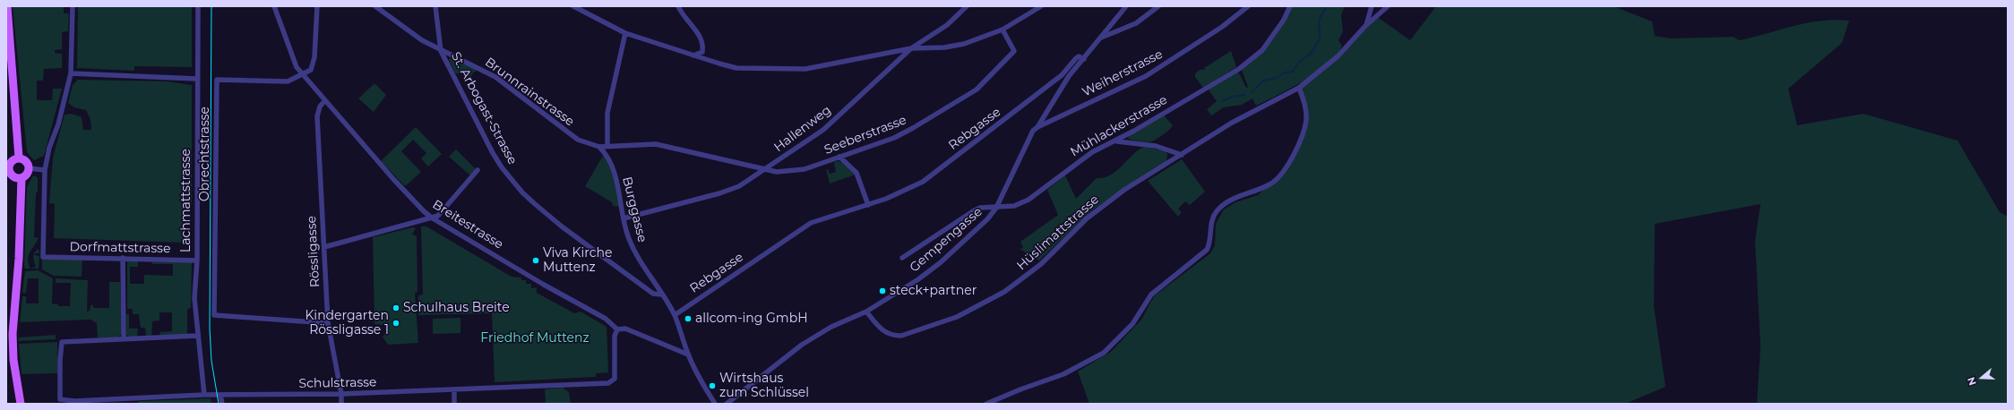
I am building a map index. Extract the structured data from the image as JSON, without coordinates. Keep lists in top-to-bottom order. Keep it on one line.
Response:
{"streets":{"street":["Weiherstrasse","Brunnrainstrasse","St. Arbogast-Strasse","Mühlackerstrasse","Hallenweg","Rebgasse","Seeberstrasse","Obrechtstrasse","Lachmattstrasse","Burggasse","Breitestrasse","Hüslimattstrasse","Gempengasse","Dorfmattstrasse","Rössligasse","Schulstrasse"]},"crossings":[["Weiherstrasse","Gempengasse"],["Brunnrainstrasse","St. Arbogast-Strasse"],["Brunnrainstrasse","Burggasse"],["St. Arbogast-Strasse","Burggasse"],["Mühlackerstrasse","Gempengasse"],["Hallenweg","Seeberstrasse"],["Hallenweg","Burggasse"],["Rebgasse","Burggasse"],["Rebgasse","Gempengasse"],["Obrechtstrasse","Breitestrasse"],["Obrechtstrasse","Rössligasse"],["Lachmattstrasse","Dorfmattstrasse"],["Lachmattstrasse","Schulstrasse"],["Burggasse","Breitestrasse"],["Breitestrasse","Rössligasse"],["Breitestrasse","Schulstrasse"],["Hüslimattstrasse","Gempengasse"],["Rössligasse","Schulstrasse"]],"parks":["Friedhof Muttenz"],"places":["Viva Kirche Muttenz","steck+partner","Schulhaus Breite","allcom-ing GmbH","Kindergarten Rössligasse 1","Wirtshaus zum Schlüssel"],"north":"left"}
